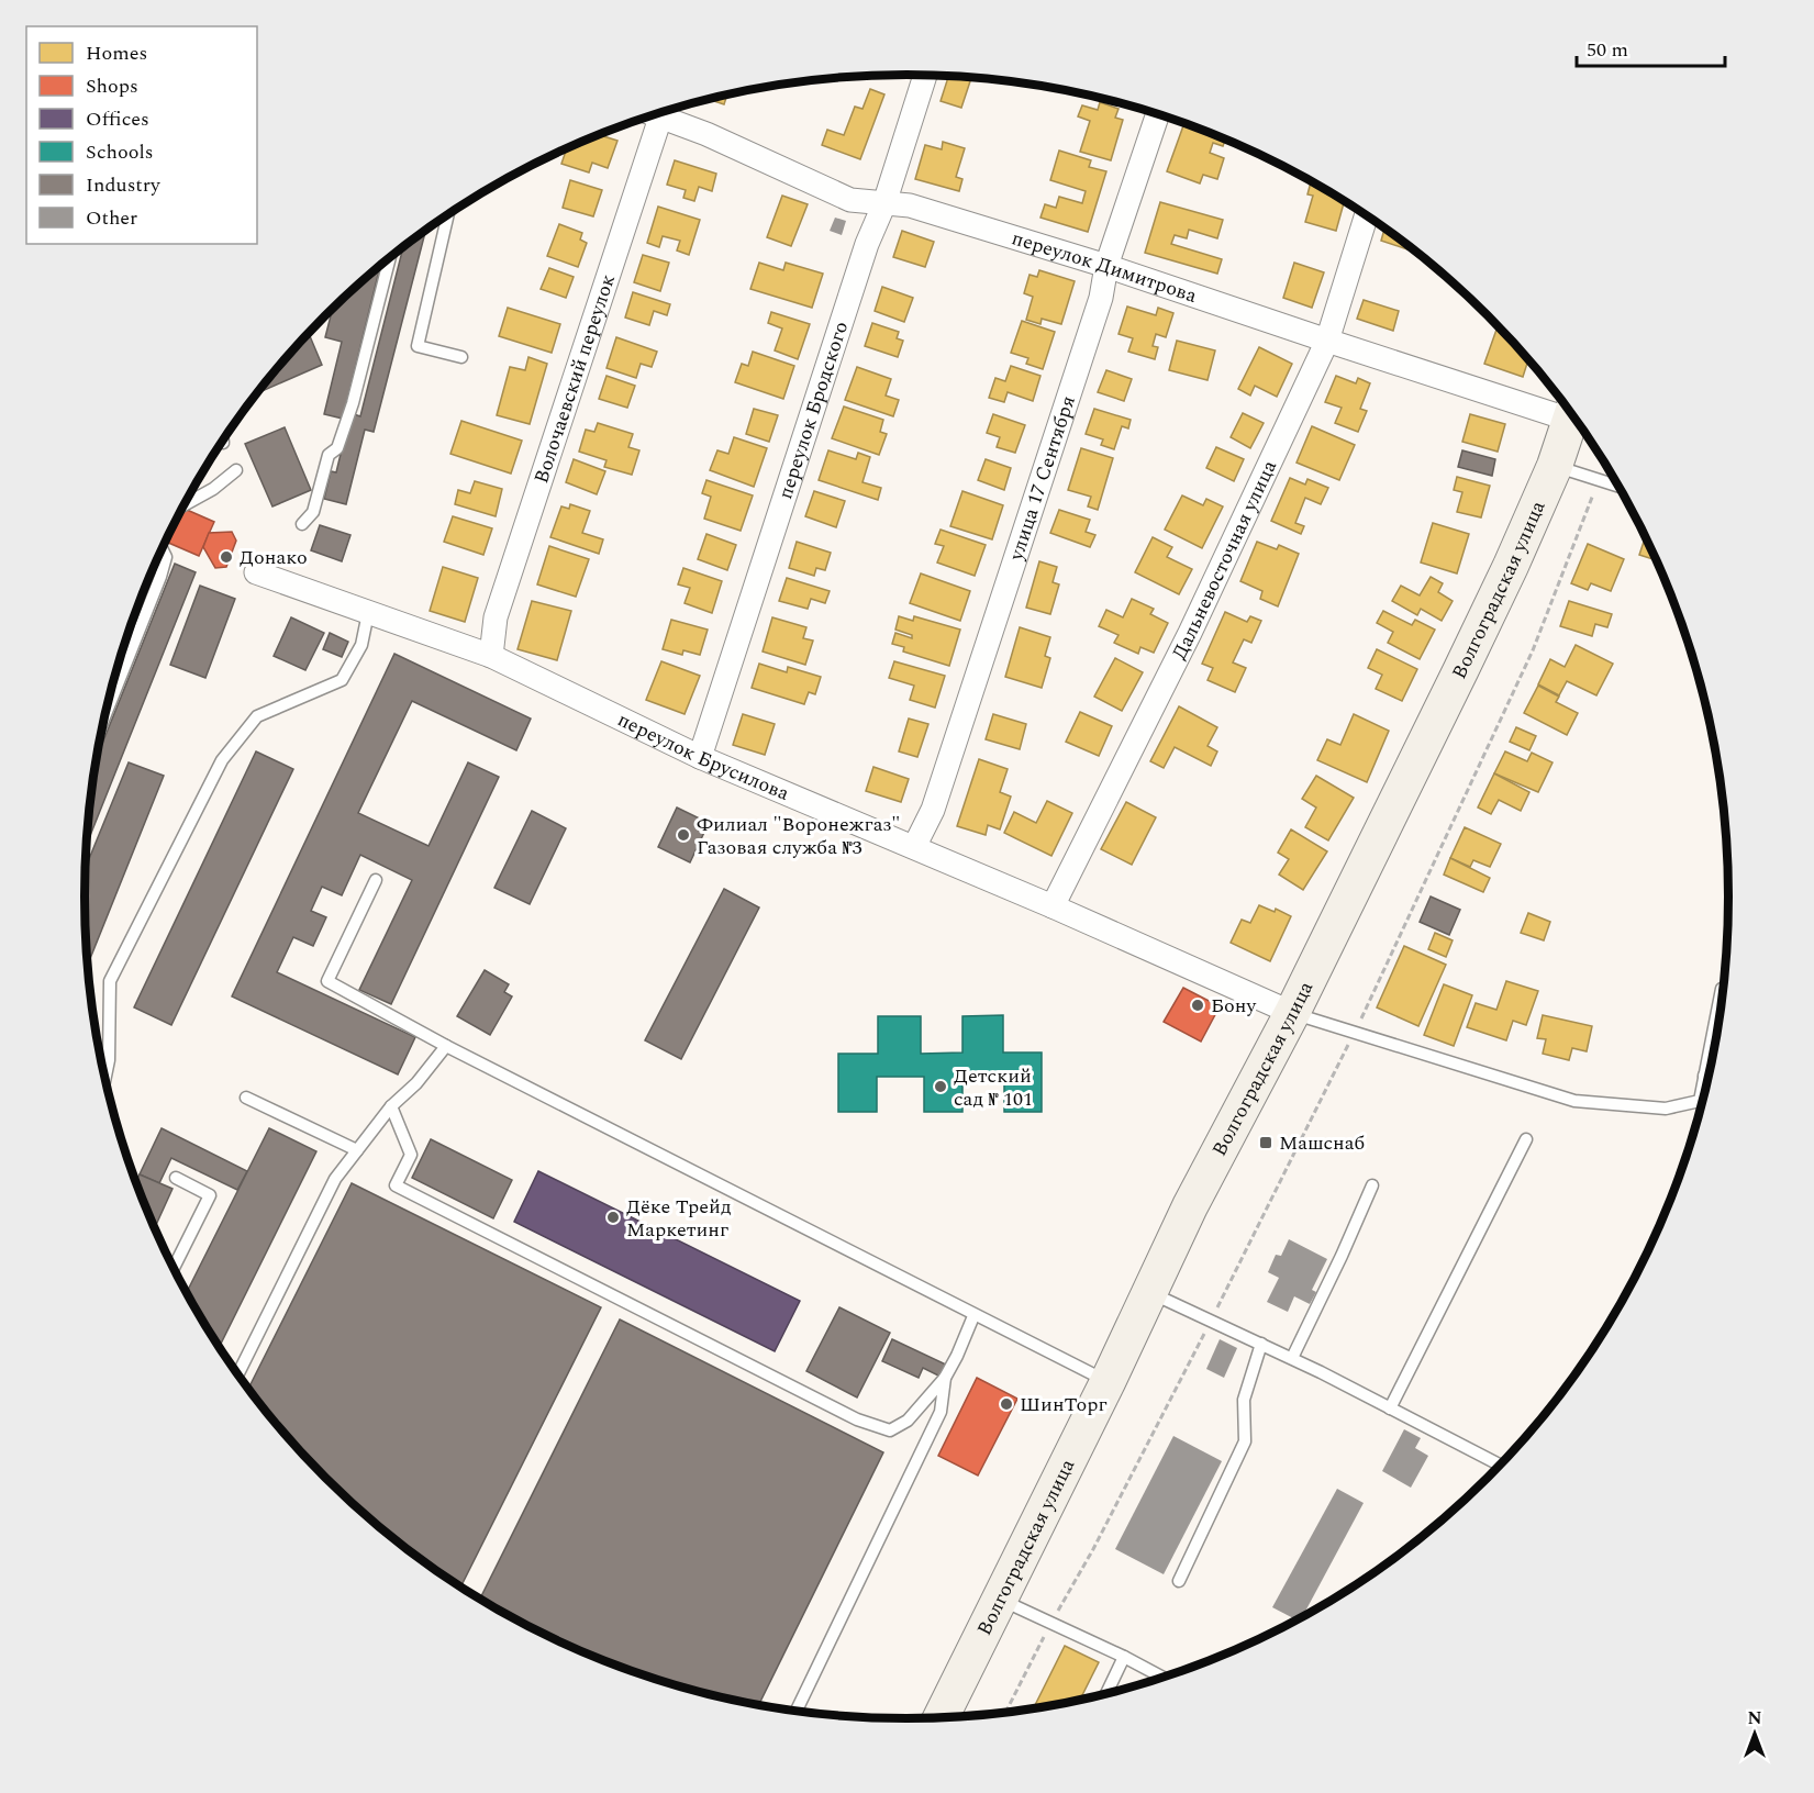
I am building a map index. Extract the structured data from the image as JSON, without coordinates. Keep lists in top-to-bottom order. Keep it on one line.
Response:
{"streets":{"main road":["Волгоградская улица"],"street":["переулок Димитрова","Волочаевский переулок","переулок Бродского","улица 17 Сентября","Дальневосточная улица","переулок Брусилова"]},"crossings":[["переулок Димитрова","переулок Бродского"],["переулок Димитрова","улица 17 Сентября"],["переулок Димитрова","Дальневосточная улица"],["Волочаевский переулок","переулок Брусилова"],["переулок Бродского","переулок Брусилова"],["улица 17 Сентября","переулок Брусилова"],["Дальневосточная улица","переулок Брусилова"],["Волгоградская улица","переулок Брусилова"]],"places":{"other":["Донако","Филиал \"Воронежгаз\" Газовая служба №3","Бону","Детский сад № 101","Дёке Трейд Маркетинг","ШинТорг"],"transit":["Машснаб"]},"legend":["Homes","Shops","Offices","Schools","Industry","Other"],"scale_bar":"50 m","north":"top"}
